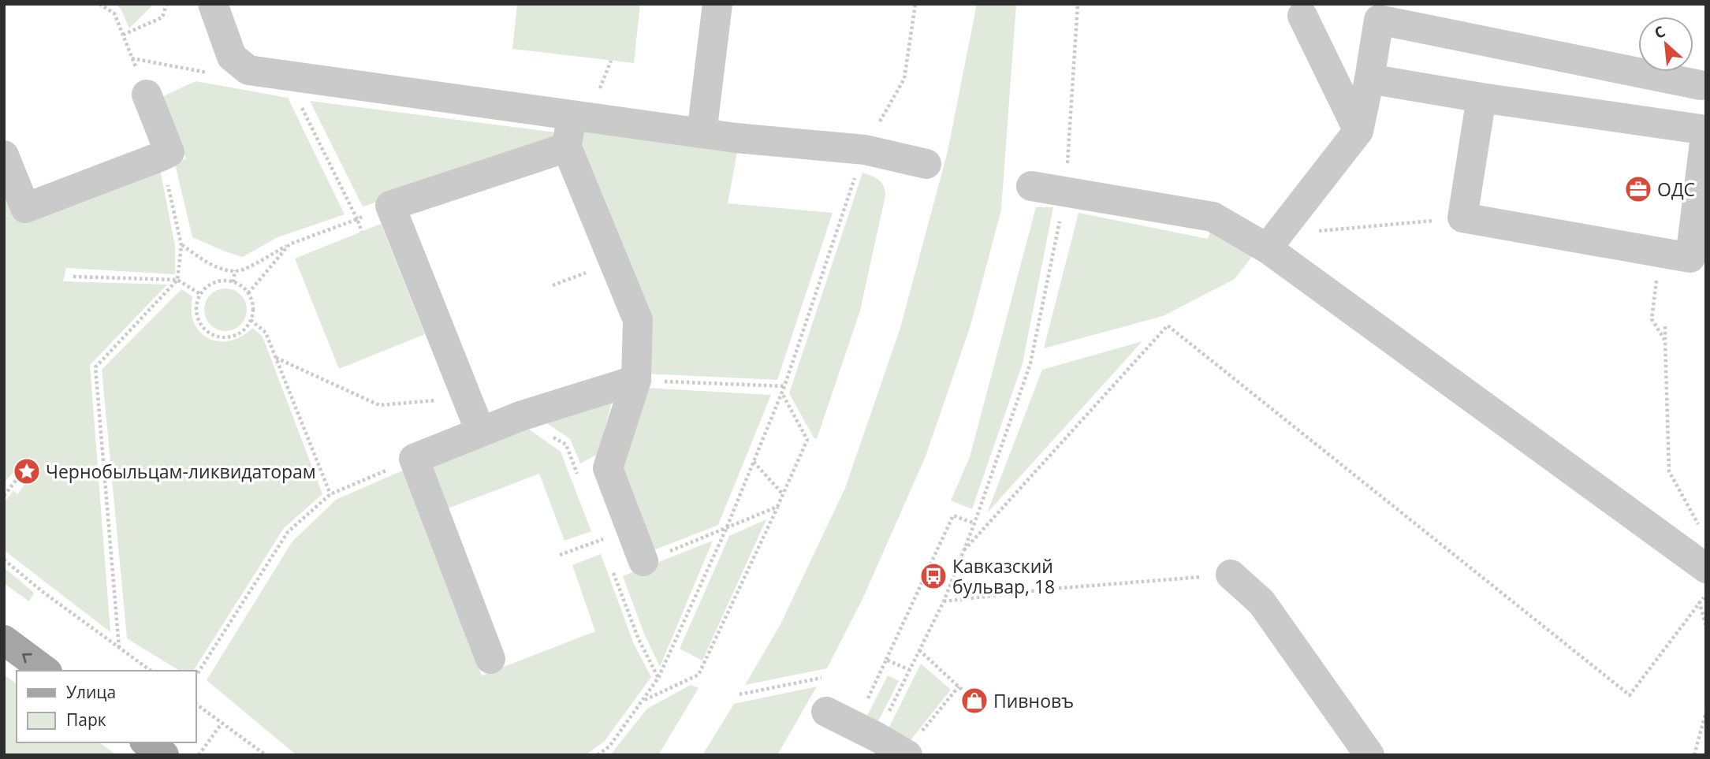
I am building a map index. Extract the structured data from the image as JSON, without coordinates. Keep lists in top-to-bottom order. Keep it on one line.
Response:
{"places":{"office":["ОДС"],"place":["Чернобыльцам-ликвидаторам"],"bus stop":["Кавказский бульвар, 18"],"shop":["Пивновъ"]},"legend":["Улица","Парк"],"north":"top left"}
